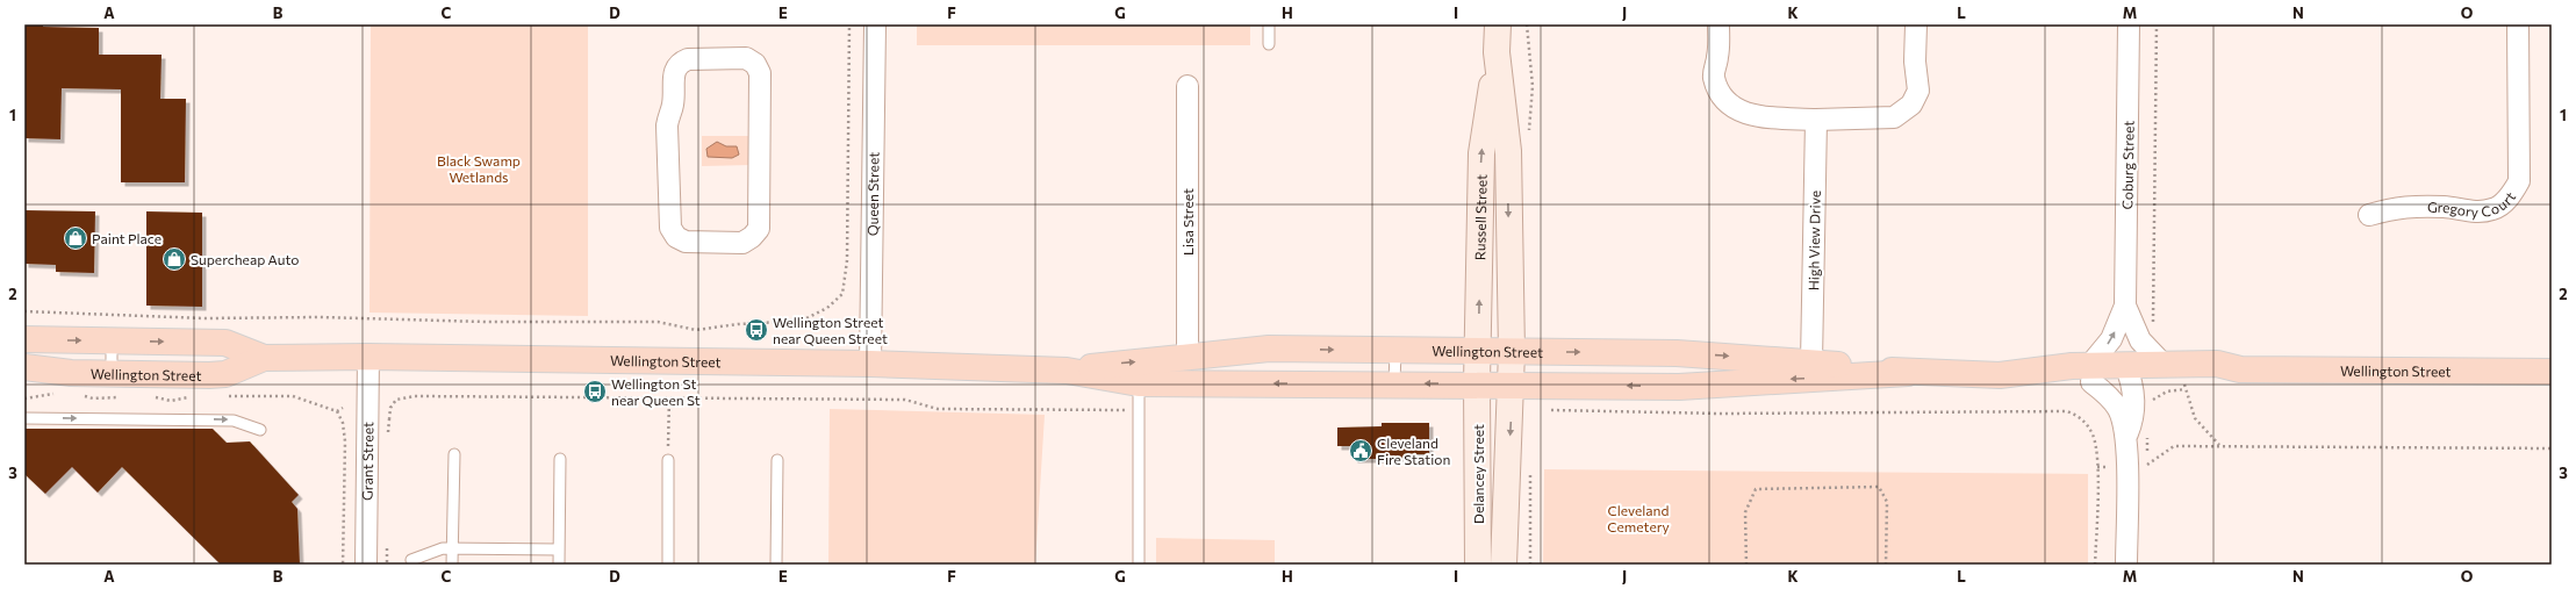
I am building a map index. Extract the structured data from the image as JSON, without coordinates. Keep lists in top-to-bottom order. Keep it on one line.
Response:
{"streets":{"main road":["Russell Street","Wellington Street","Delancey Street"],"street":["Coburg Street","Queen Street","Gregory Court","Lisa Street","High View Drive","Grant Street"]},"crossings":[["Coburg Street","Wellington Street"],["Queen Street","Wellington Street"],["Russell Street","Wellington Street"],["Russell Street","Delancey Street"],["Lisa Street","Wellington Street"],["High View Drive","Wellington Street"],["Wellington Street","Grant Street"],["Wellington Street","Delancey Street"]],"parks":["Black Swamp Wetlands","Cleveland Cemetery"],"places":{"shop":["Paint Place","Supercheap Auto"],"bus stop":["Wellington Street near Queen Street","Wellington St near Queen St"],"public building":["Cleveland Fire Station"]},"grid":{"columns":["A","B","C","D","E","F","G","H","I","J","K","L","M","N","O"],"rows":["1","2","3"]}}
